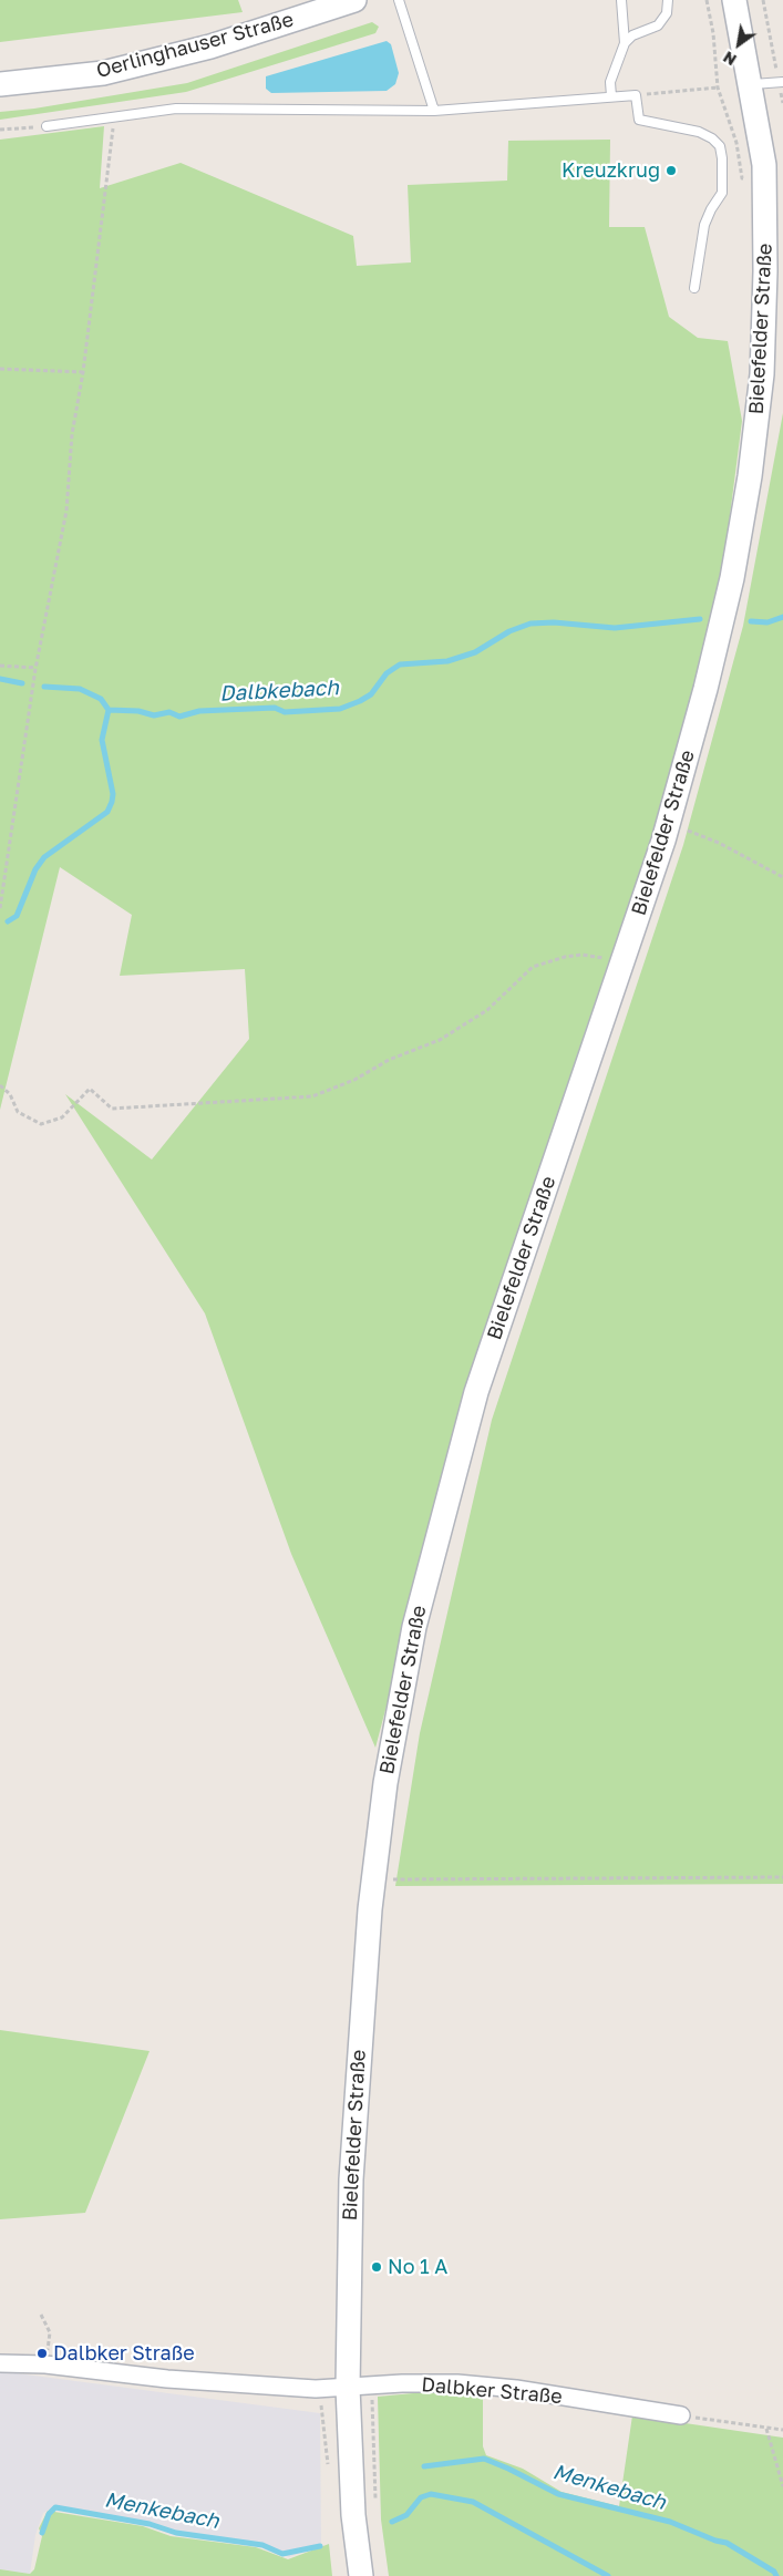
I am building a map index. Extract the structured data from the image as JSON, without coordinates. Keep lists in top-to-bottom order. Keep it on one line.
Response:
{"streets":{"main road":["Oerlinghauser Straße","Bielefelder Straße"],"street":["Dalbker Straße"]},"crossings":[["Bielefelder Straße","Dalbker Straße"]],"water":["Dalbkebach","Menkebach"],"places":["Kreuzkrug","No 1 A","Dalbker Straße"],"north":"bottom left"}
